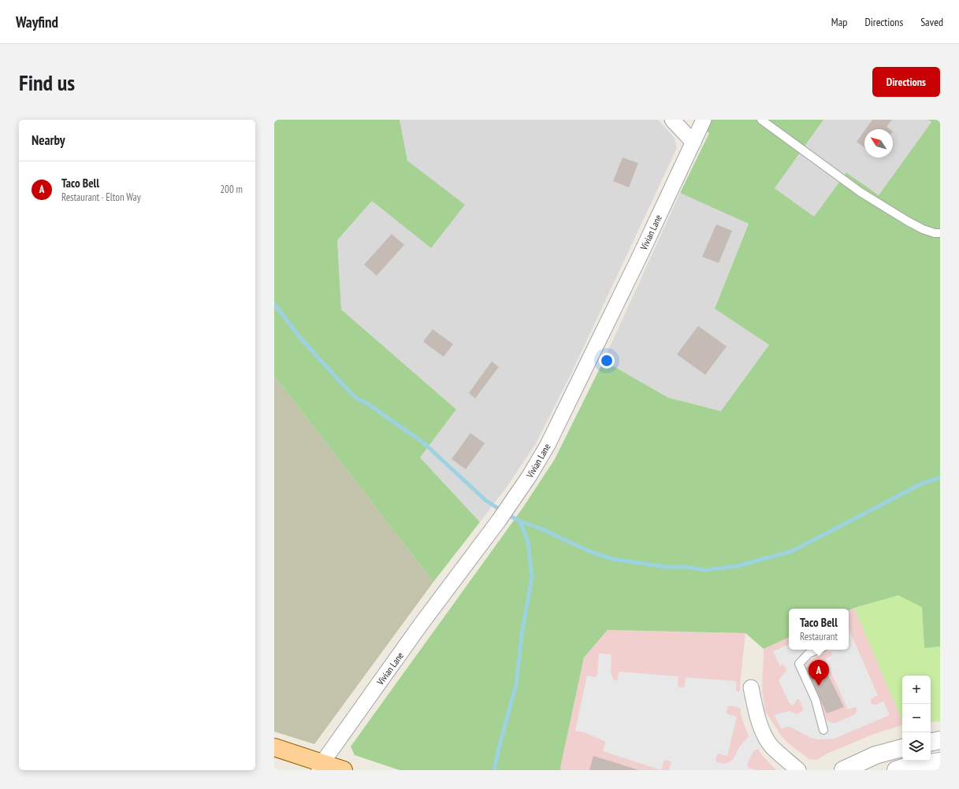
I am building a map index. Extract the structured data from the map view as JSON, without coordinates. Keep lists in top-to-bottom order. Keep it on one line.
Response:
{"streets":{"street":["Vivian Lane"]},"north":"top left","page":{"header":"Wayfind","nav":["Map","Directions","Saved"],"buttons":"Directions","title":"Find us","heading":"Nearby","list":[{"mark":"A","name":"Taco Bell","note":"Restaurant · Elton Way","value":"200 m"}],"popup":["Taco Bell","Restaurant"],"pins":"A","map_buttons":["+","−"]}}
